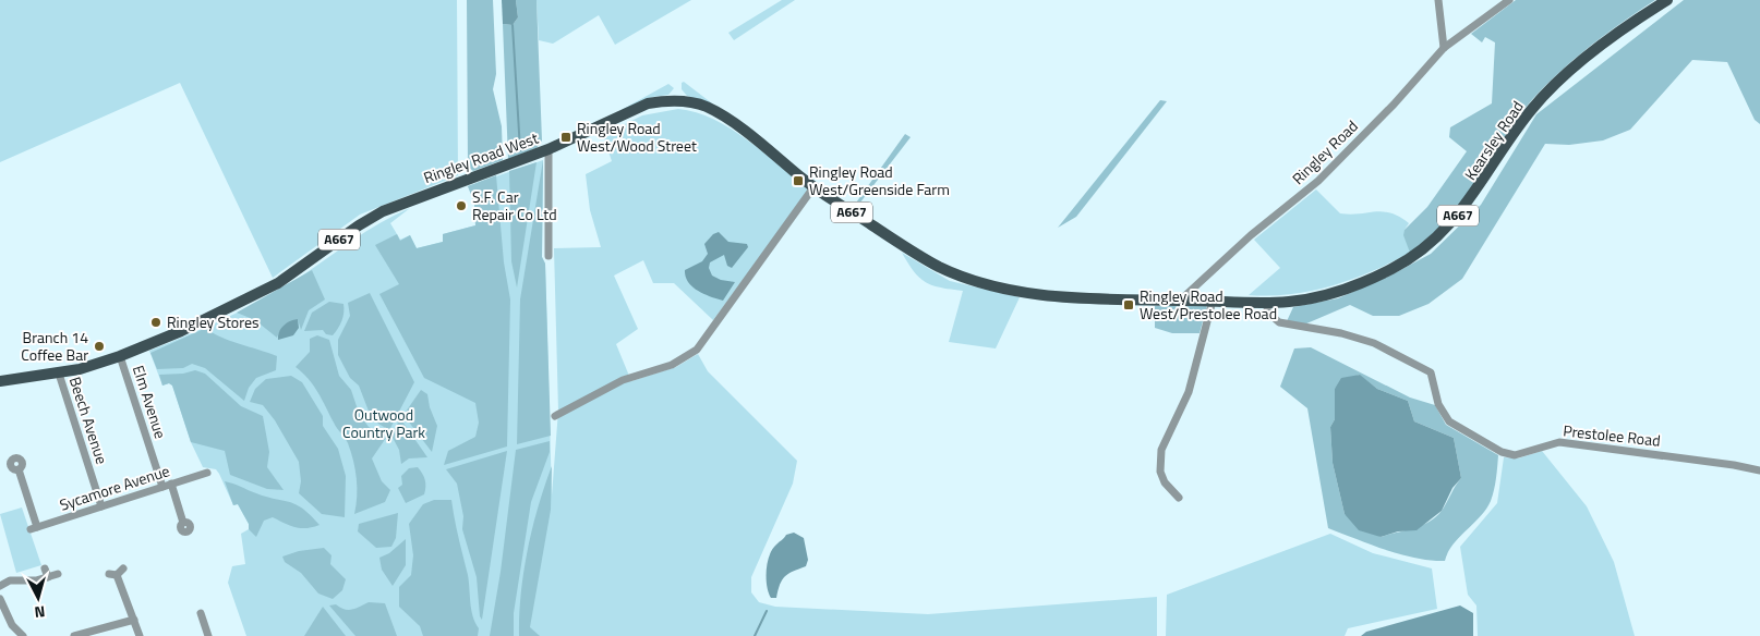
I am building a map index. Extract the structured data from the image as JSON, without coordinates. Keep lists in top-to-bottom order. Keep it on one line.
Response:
{"streets":{"main road":["Kearsley Road","Ringley Road West","A667"],"street":["Ringley Road","Elm Avenue","Beech Avenue","Prestolee Road","Sycamore Avenue"]},"crossings":[["Kearsley Road","Ringley Road"],["Kearsley Road","Ringley Road West"],["Kearsley Road","Prestolee Road"],["Ringley Road","Ringley Road West"],["Ringley Road West","Elm Avenue"],["Ringley Road West","Beech Avenue"],["Elm Avenue","Sycamore Avenue"],["Beech Avenue","Sycamore Avenue"]],"parks":["Outwood Country Park"],"places":{"transit":["Ringley Road West/Wood Street","Ringley Road West/Greenside Farm","Ringley Road West/Prestolee Road"],"other":["S.F. Car Repair Co Ltd","Ringley Stores","Branch 14 Coffee Bar"]},"north":"bottom"}
